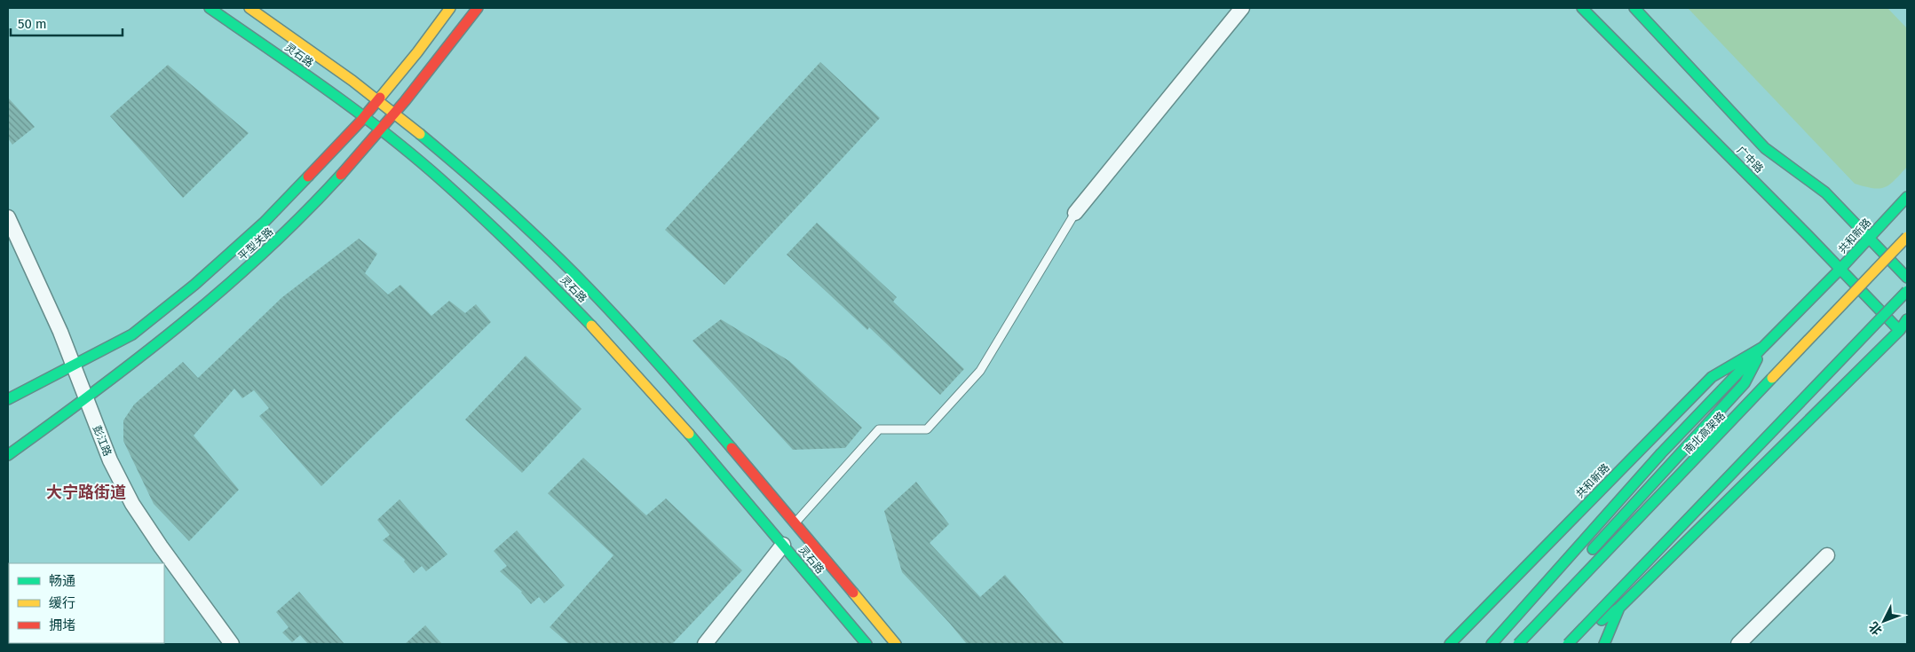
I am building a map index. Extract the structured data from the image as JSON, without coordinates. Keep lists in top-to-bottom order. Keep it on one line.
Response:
{"streets":{"main road":["灵石路","广中路","共和新路","平型关路","南北高架路"],"street":["彭江路"]},"crossings":[["灵石路","平型关路"],["广中路","共和新路"],["平型关路","彭江路"]],"districts":["大宁路街道"],"legend":["畅通","缓行","拥堵"],"scale_bar":"50 m","north":"bottom left"}
